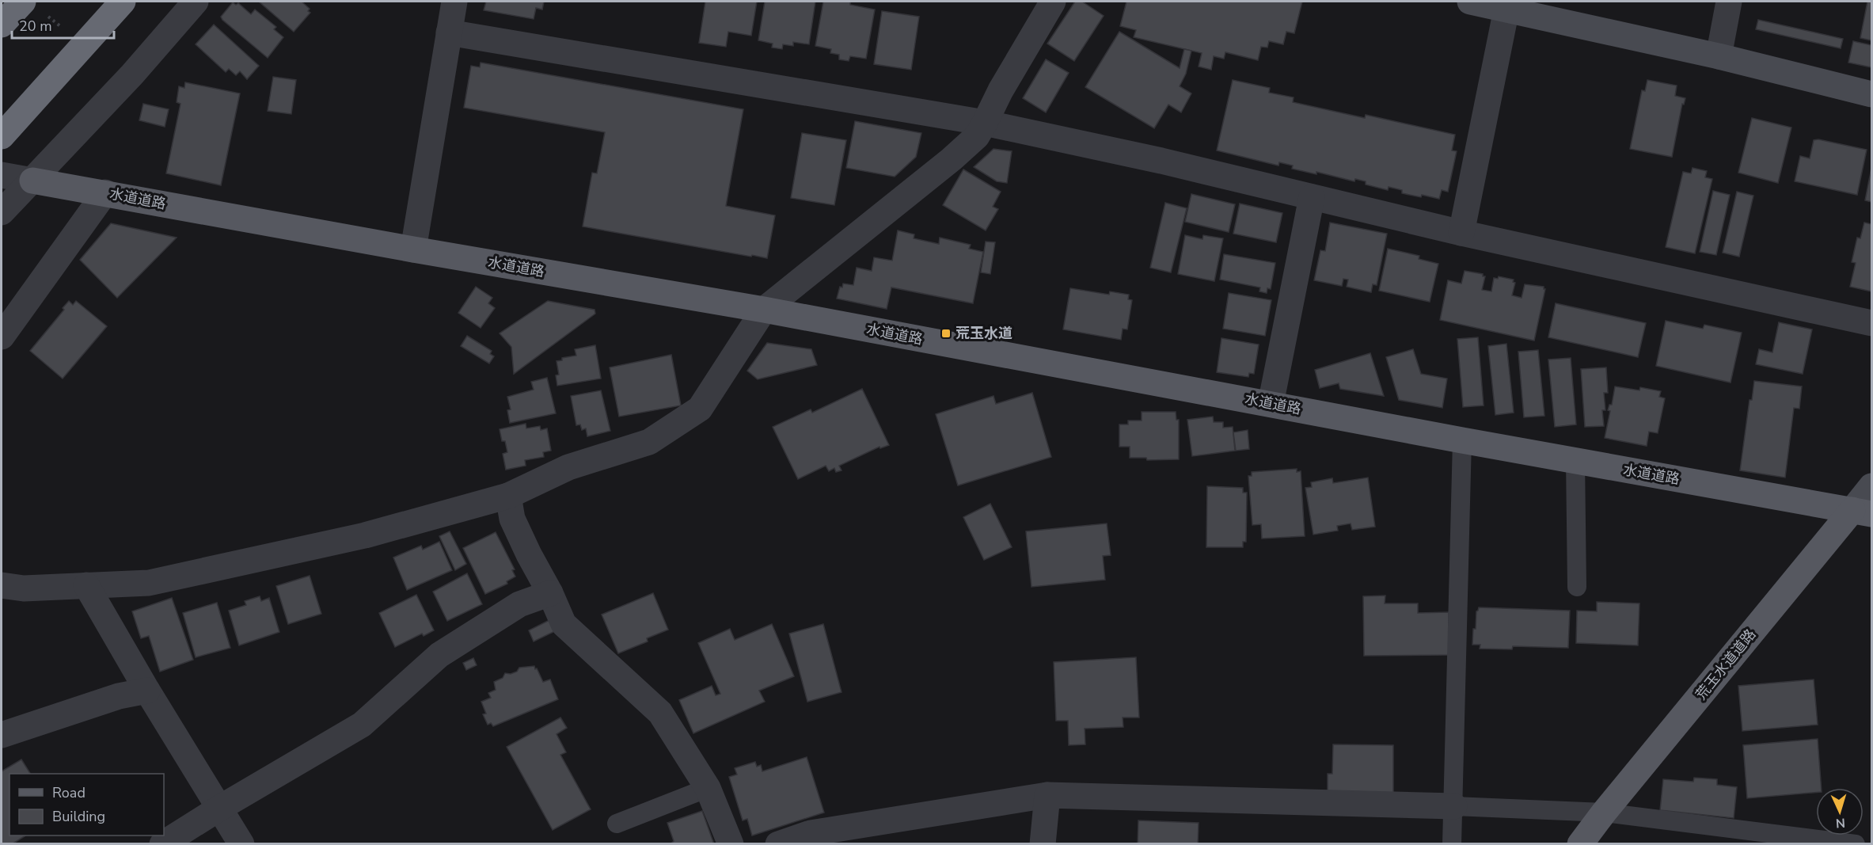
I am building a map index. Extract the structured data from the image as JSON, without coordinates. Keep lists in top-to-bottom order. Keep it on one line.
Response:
{"streets":{"main road":["水道道路","荒玉水道道路"]},"crossings":[["水道道路","荒玉水道道路"]],"places":{"transit":["荒玉水道"]},"legend":["Road","Building"],"scale_bar":"20 m","north":"bottom"}
